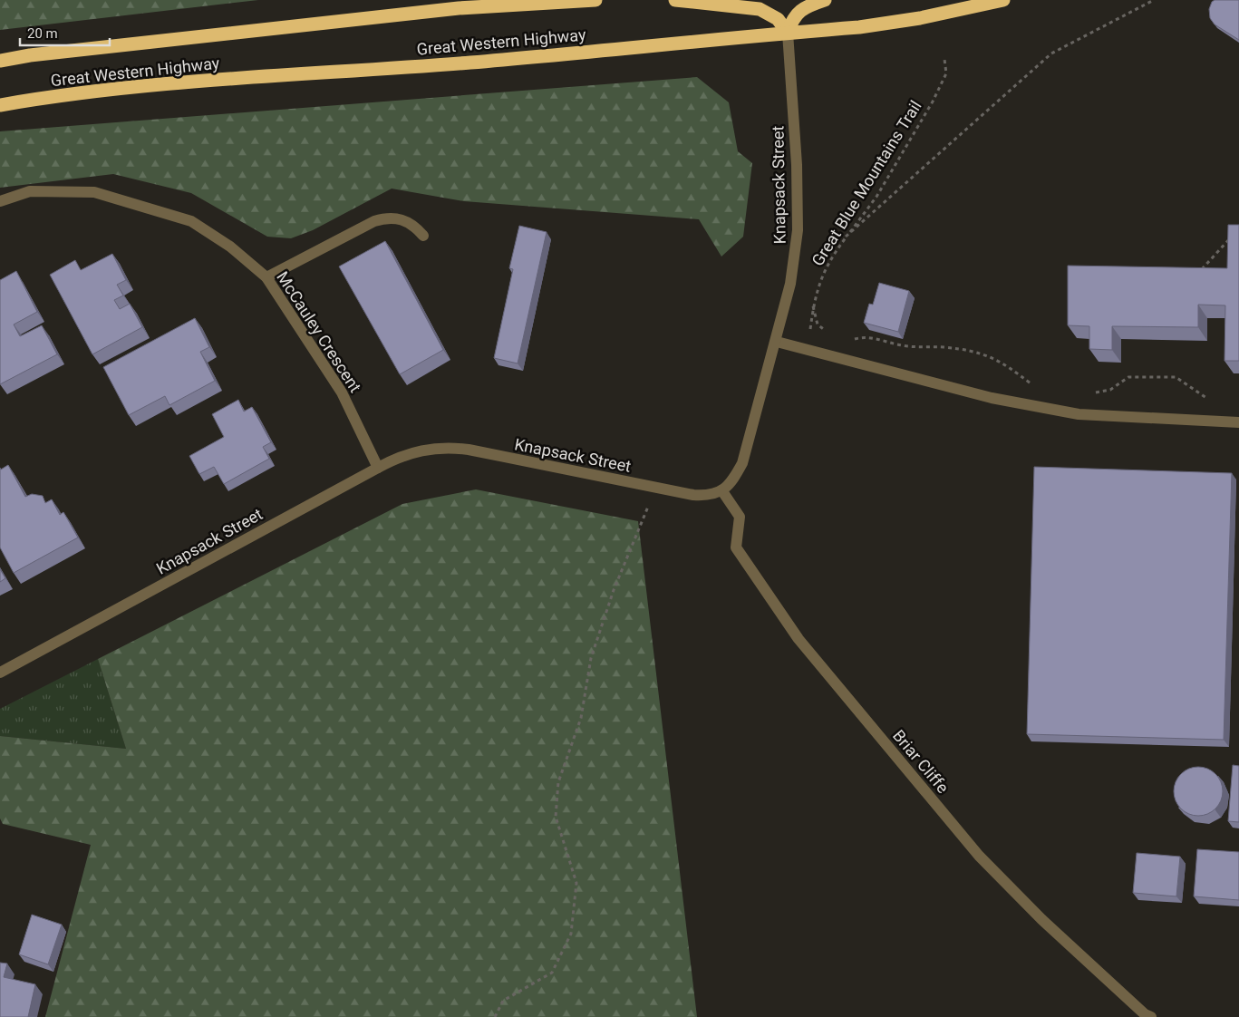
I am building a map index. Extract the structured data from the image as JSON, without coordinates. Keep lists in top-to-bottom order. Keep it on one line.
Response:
{"streets":{"highway":["Great Western Highway"],"street":["Knapsack Street","McCauley Crescent","Briar Cliffe"],"path":["Great Blue Mountains Trail"]},"crossings":[["Great Western Highway","Knapsack Street"],["Knapsack Street","McCauley Crescent"],["Knapsack Street","Briar Cliffe"]],"scale_bar":"20 m"}
